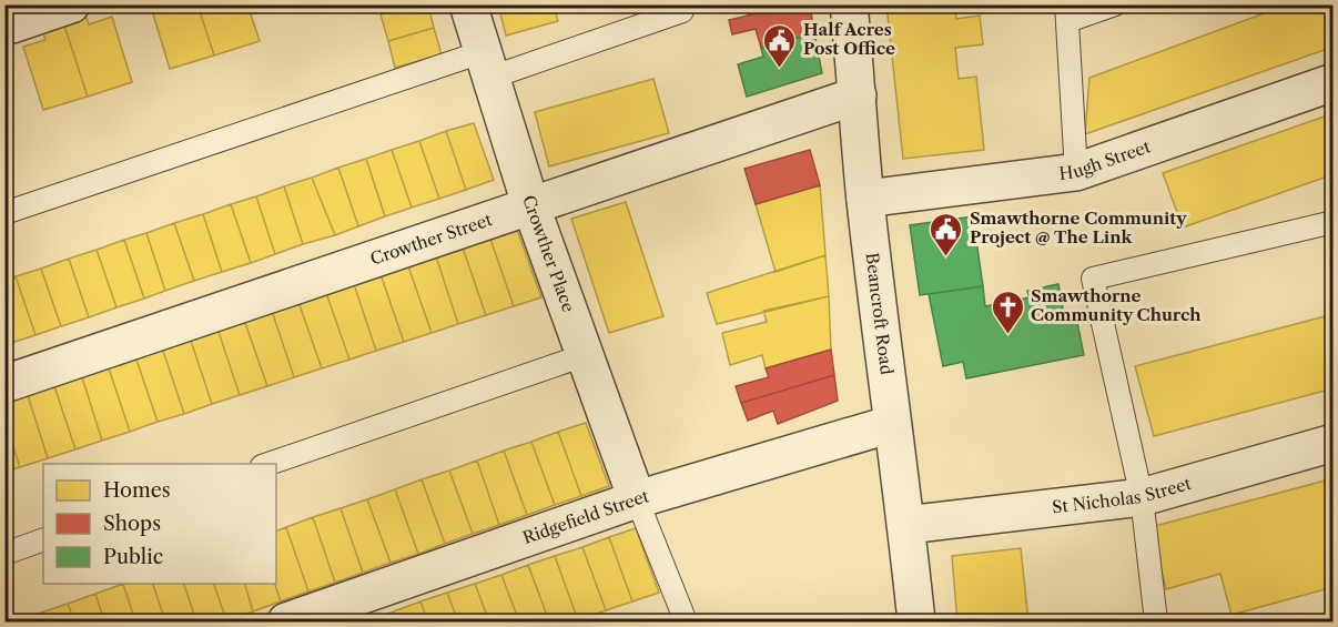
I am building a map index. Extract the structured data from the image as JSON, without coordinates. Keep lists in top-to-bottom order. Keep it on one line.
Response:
{"streets":{"street":["Hugh Street","Crowther Street","Crowther Place","Beancroft Road","St Nicholas Street","Ridgefield Street"]},"crossings":[["Hugh Street","Beancroft Road"],["Crowther Street","Crowther Place"],["Crowther Street","Beancroft Road"],["Crowther Place","Ridgefield Street"],["Beancroft Road","St Nicholas Street"],["Beancroft Road","Ridgefield Street"]],"places":{"public building":["Half Acres Post Office","Smawthorne Community Project @ The Link"],"church":["Smawthorne Community Church"]},"legend":["Homes","Shops","Public"]}
